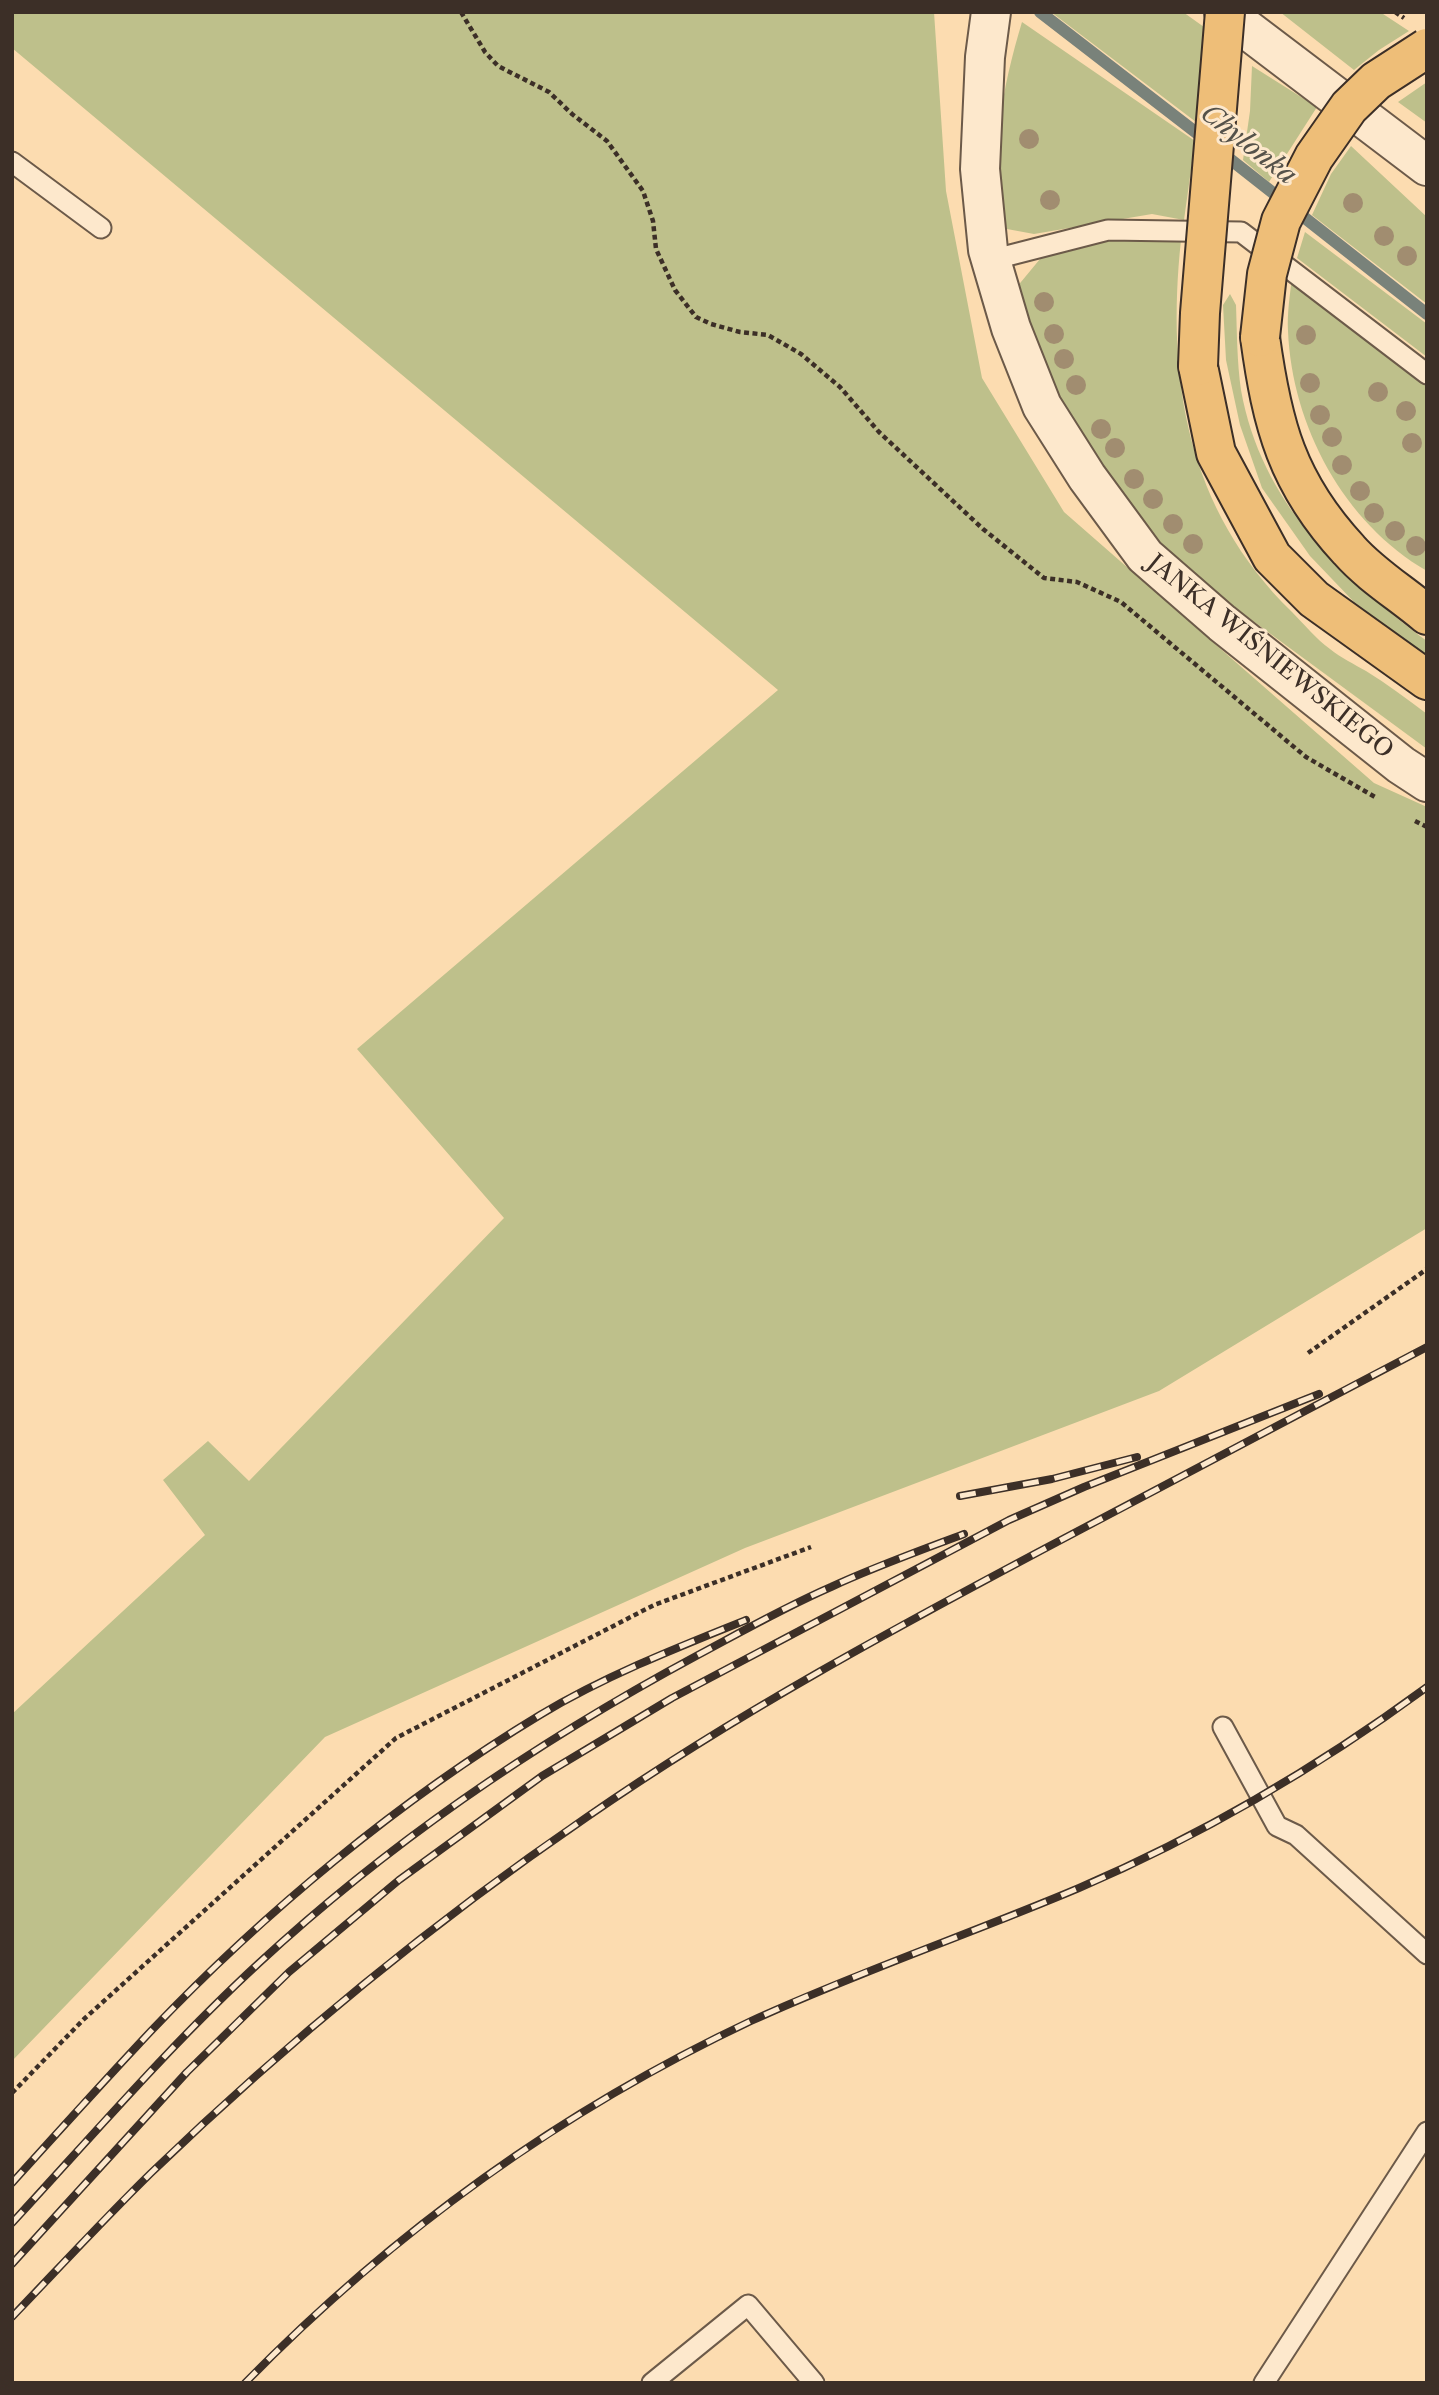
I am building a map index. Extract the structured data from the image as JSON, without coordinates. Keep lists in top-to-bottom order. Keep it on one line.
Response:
{"streets":{"street":["JANKA WIŚNIEWSKIEGO"]},"water":["Chylonka"]}
